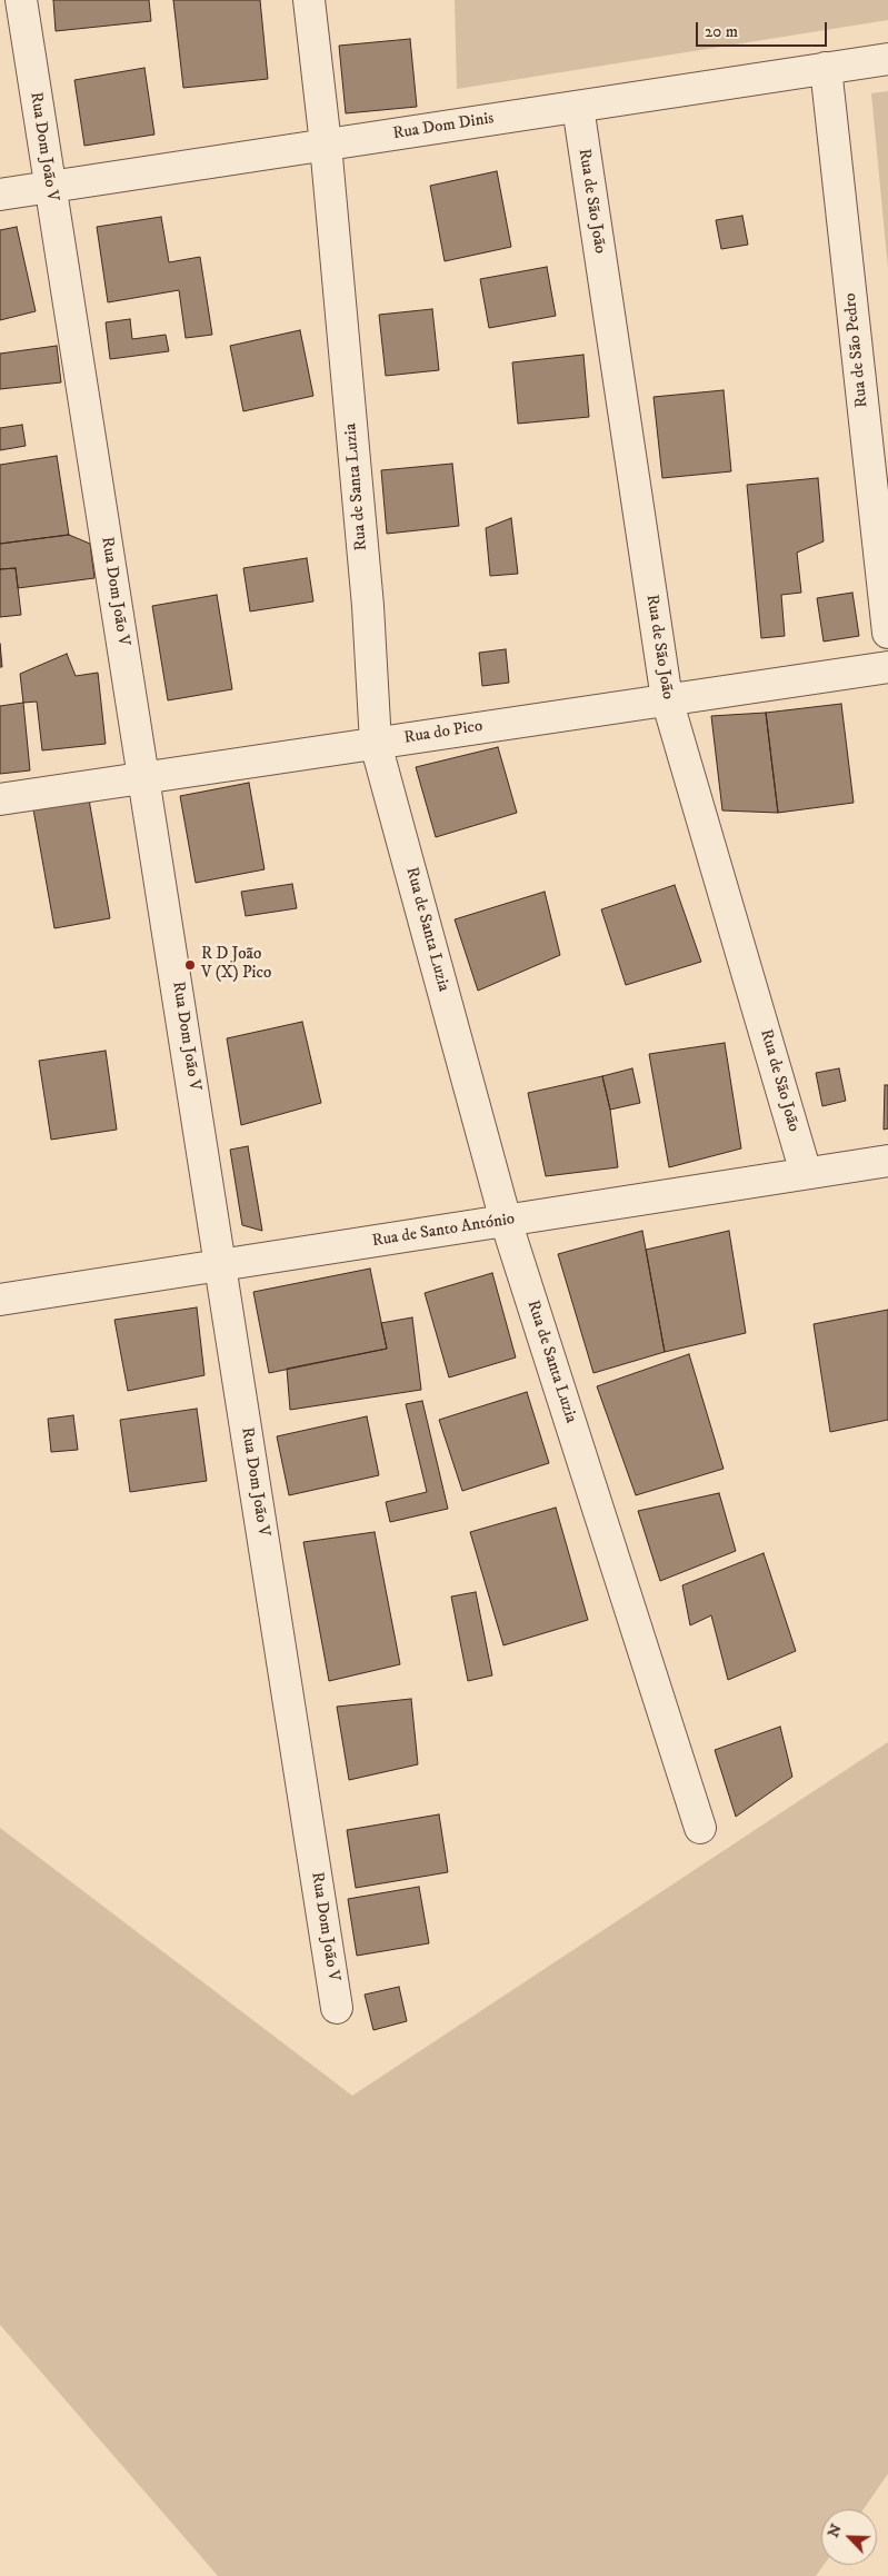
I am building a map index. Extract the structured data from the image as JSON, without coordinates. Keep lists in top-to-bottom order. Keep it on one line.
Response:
{"streets":{"street":["Rua Dom Dinis","Rua Dom João V","Rua de São João","Rua de São Pedro","Rua de Santa Luzia","Rua do Pico","Rua de Santo António"]},"crossings":[["Rua Dom Dinis","Rua Dom João V"],["Rua Dom Dinis","Rua de São João"],["Rua Dom Dinis","Rua de São Pedro"],["Rua Dom Dinis","Rua de Santa Luzia"],["Rua Dom João V","Rua do Pico"],["Rua Dom João V","Rua de Santo António"],["Rua de São João","Rua do Pico"],["Rua de São João","Rua de Santo António"],["Rua de Santa Luzia","Rua do Pico"],["Rua de Santa Luzia","Rua de Santo António"]],"places":["R D João V (X) Pico"],"scale_bar":"20 m","north":"top left"}
